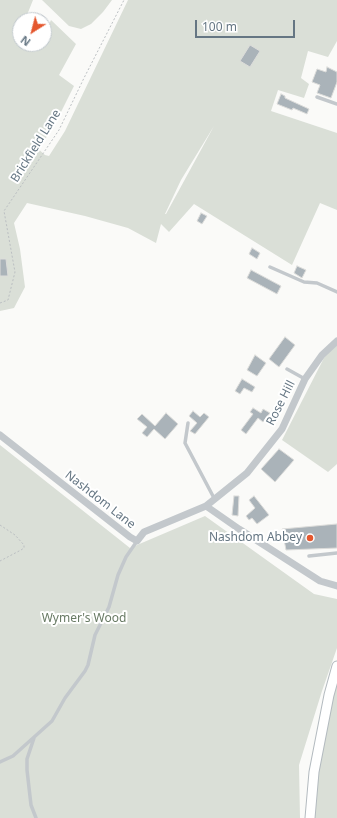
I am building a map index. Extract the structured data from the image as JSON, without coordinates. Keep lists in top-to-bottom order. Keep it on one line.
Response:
{"streets":{"street":["Rose Hill","Nashdom Lane"],"path":["Brickfield Lane"]},"crossings":[["Rose Hill","Nashdom Lane"]],"parks":["Wymer's Wood"],"places":["Nashdom Abbey"],"scale_bar":"100 m","north":"bottom left"}
